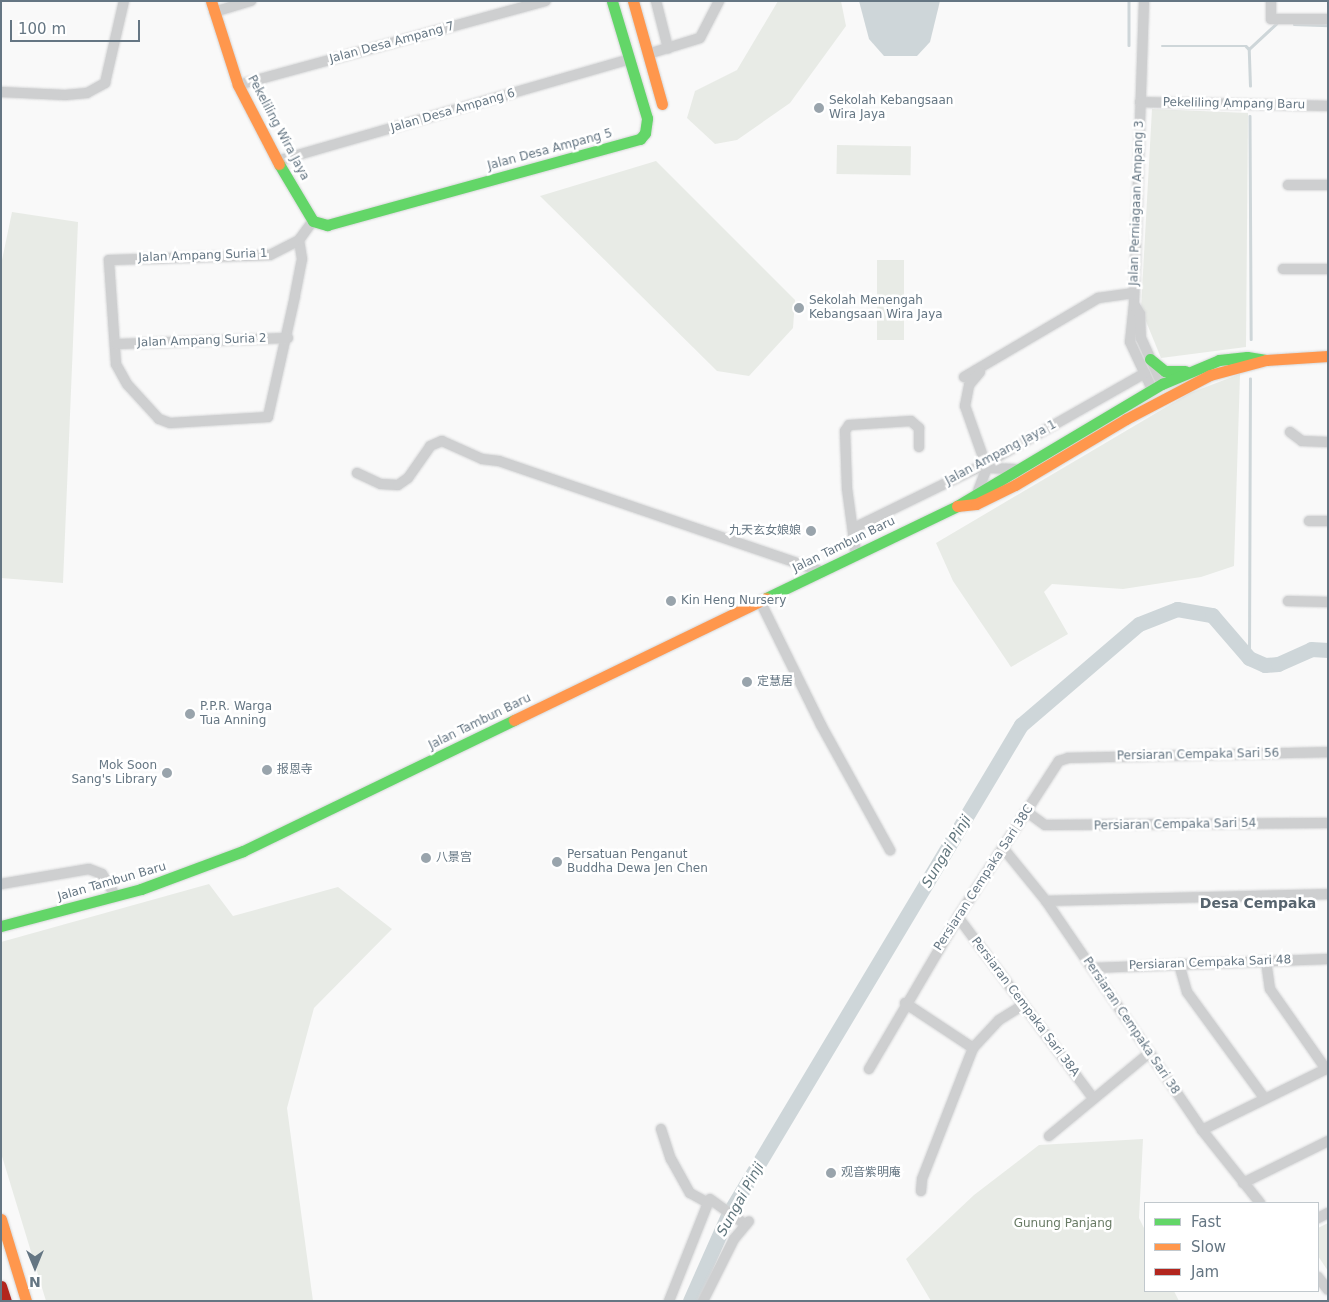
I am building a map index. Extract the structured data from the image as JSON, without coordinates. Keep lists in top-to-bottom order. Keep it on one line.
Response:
{"streets":{"main road":["Pekeliling Wira Jaya","Jalan Desa Ampang 5","Jalan Tambun Baru"],"street":["Jalan Desa Ampang 7","Pekeliling Ampang Baru","Jalan Desa Ampang 6","Jalan Perniagaan Ampang 3","Jalan Ampang Suria 1","Jalan Ampang Suria 2","Jalan Ampang Jaya 1","Persiaran Cempaka Sari 56","Persiaran Cempaka Sari 54","Persiaran Cempaka Sari 38C","Persiaran Cempaka Sari 48","Persiaran Cempaka Sari 38A","Persiaran Cempaka Sari 38"]},"crossings":[["Jalan Desa Ampang 7","Pekeliling Wira Jaya"],["Pekeliling Ampang Baru","Jalan Perniagaan Ampang 3"],["Jalan Desa Ampang 6","Pekeliling Wira Jaya"],["Jalan Desa Ampang 6","Jalan Desa Ampang 5"],["Pekeliling Wira Jaya","Jalan Desa Ampang 5"],["Pekeliling Wira Jaya","Jalan Ampang Suria 1"],["Jalan Desa Ampang 5","Jalan Ampang Suria 1"],["Jalan Perniagaan Ampang 3","Jalan Ampang Jaya 1"],["Jalan Perniagaan Ampang 3","Jalan Tambun Baru"],["Jalan Ampang Suria 1","Jalan Ampang Suria 2"],["Persiaran Cempaka Sari 56","Persiaran Cempaka Sari 38C"],["Persiaran Cempaka Sari 54","Persiaran Cempaka Sari 38C"],["Persiaran Cempaka Sari 38C","Persiaran Cempaka Sari 38A"],["Persiaran Cempaka Sari 38C","Persiaran Cempaka Sari 38"],["Persiaran Cempaka Sari 48","Persiaran Cempaka Sari 38"]],"districts":["Desa Cempaka"],"water":["Sungai Pinji"],"parks":["Gunung Panjang"],"places":["Sekolah Kebangsaan Wira Jaya","Sekolah Menengah Kebangsaan Wira Jaya","九天玄女娘娘","Kin Heng Nursery","定慧居","P.P.R. Warga Tua Anning","报恩寺","Mok Soon Sang's Library","八景宫","Persatuan Penganut Buddha Dewa Jen Chen","观音紫明庵"],"legend":["Fast","Slow","Jam"],"scale_bar":"100 m","north":"bottom"}
